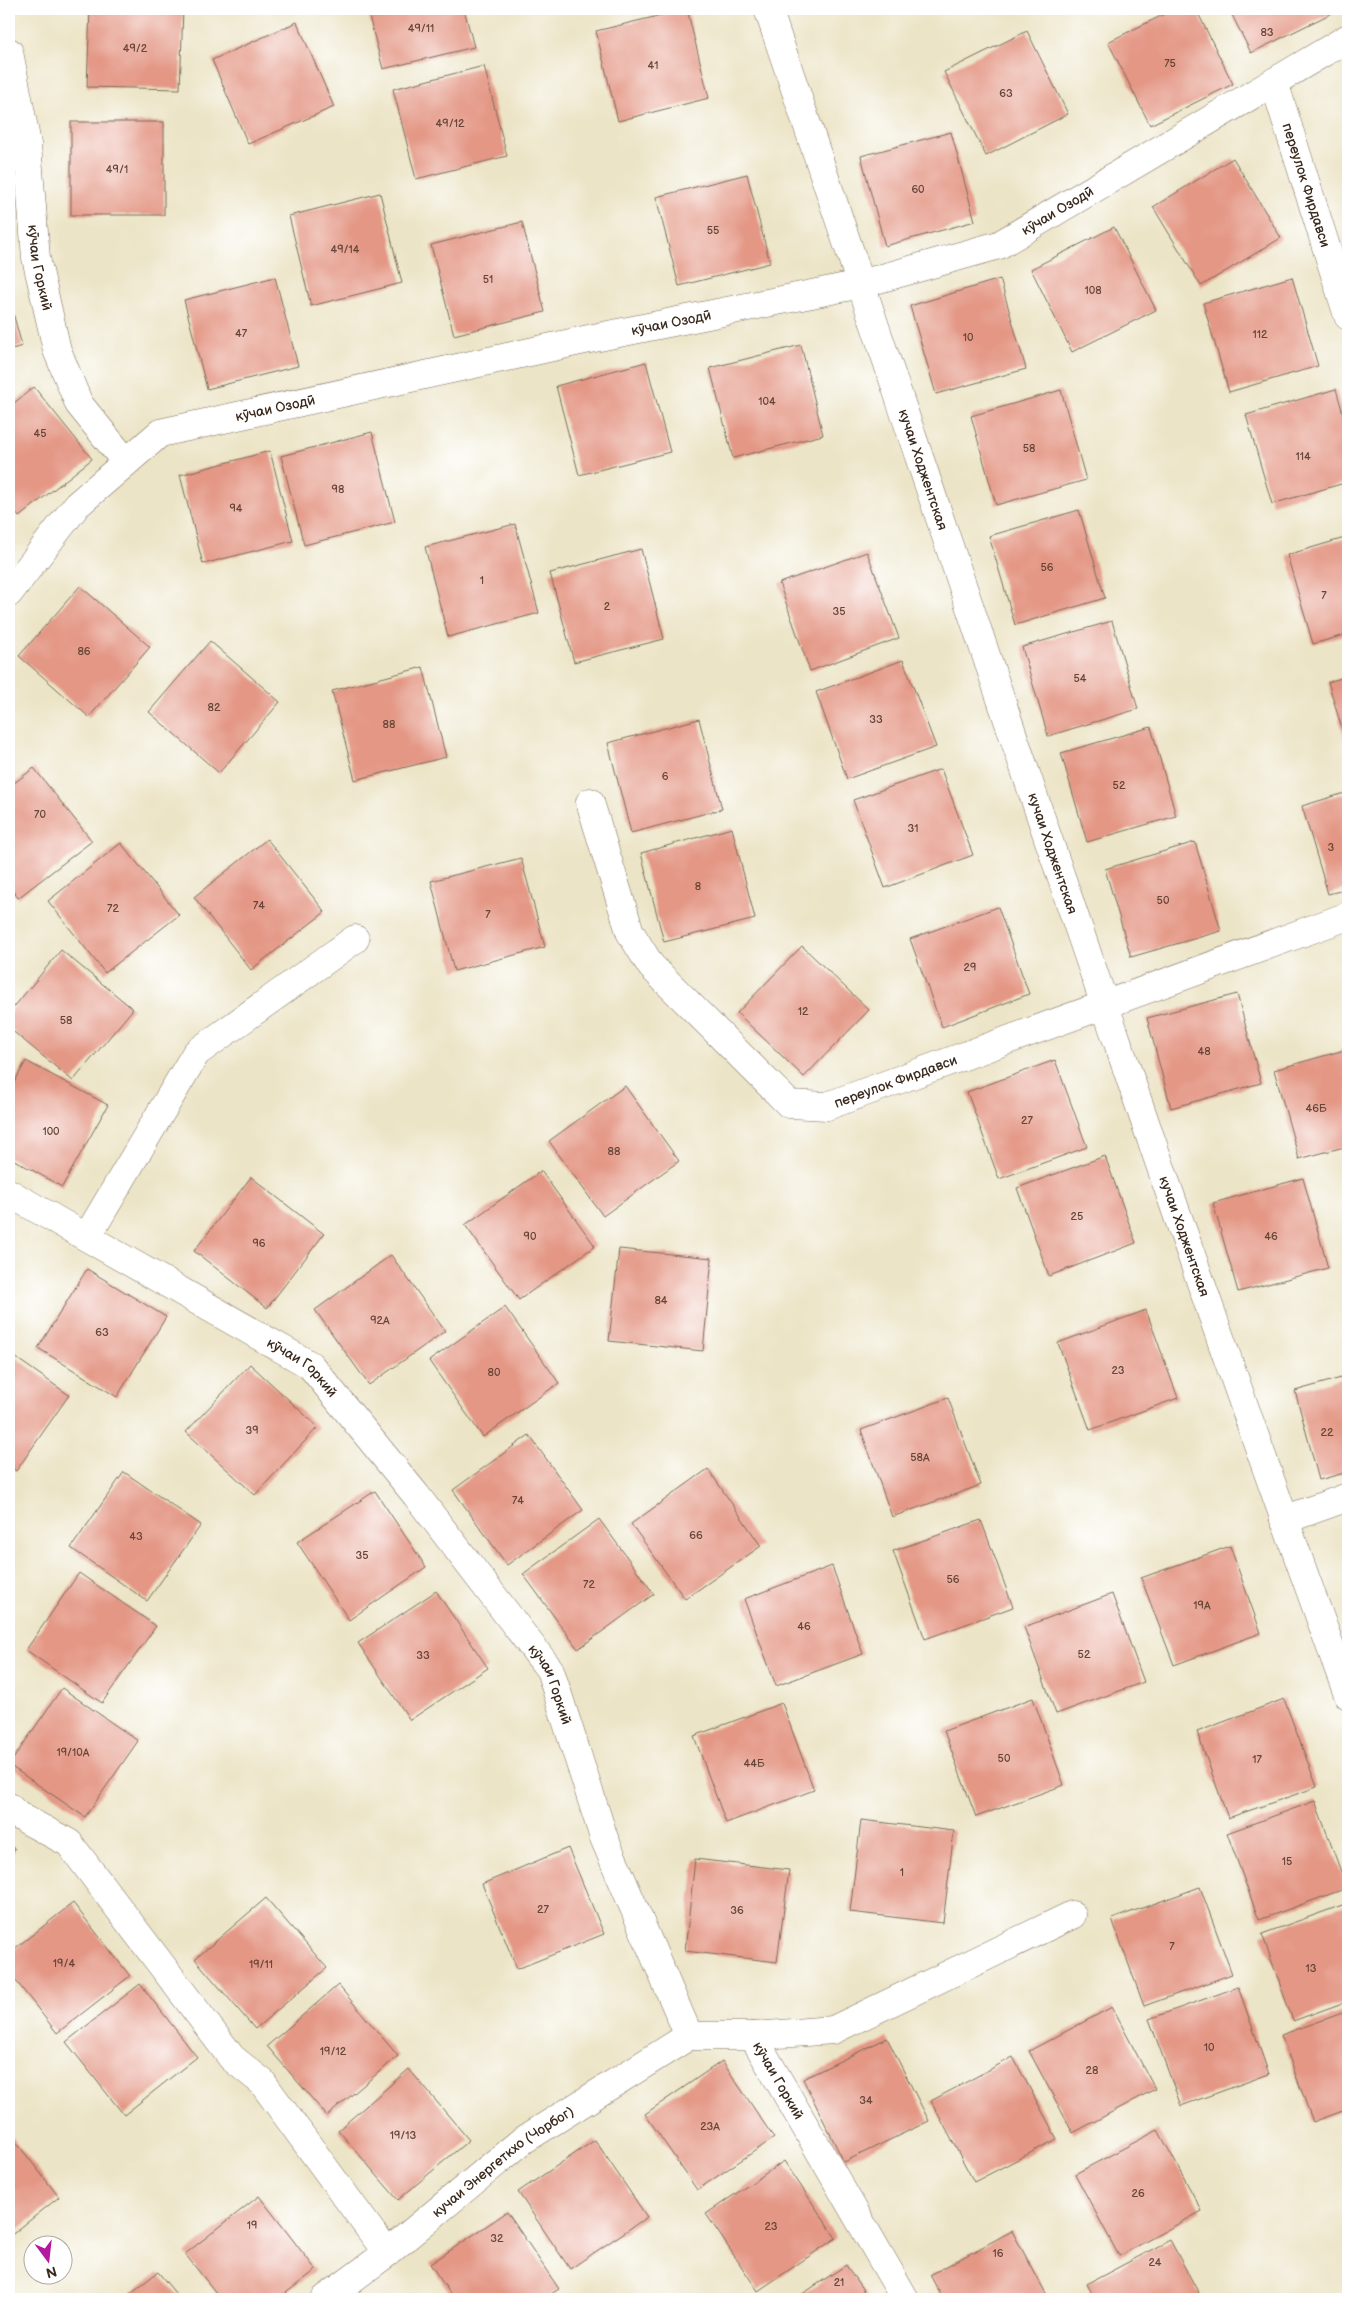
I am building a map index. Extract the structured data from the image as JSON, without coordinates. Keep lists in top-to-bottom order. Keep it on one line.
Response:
{"streets":{"street":["переулок Фирдавси","кӯчаи Озодӣ","кӯчаи Горкий","кучаи Ходжентская","кучаи Энергеткхо (Чорбог)"]},"crossings":[["переулок Фирдавси","кӯчаи Озодӣ"],["переулок Фирдавси","кучаи Ходжентская"],["кӯчаи Озодӣ","кӯчаи Горкий"],["кӯчаи Озодӣ","кучаи Ходжентская"],["кӯчаи Горкий","кучаи Энергеткхо (Чорбог)"]],"house_numbers":["49/11","83","49/2","75","41","63","49/12","49/1","60","55","49/14","51","108","47","112","10","104","45","58","114","98","94","56","1","7","2","35","86","54","82","33","88","6","52","70","31","3","8","50","74","72","7","29","12","58","48","46Б","27","100","88","25","90","46","96","84","92А","63","23","80","39","22","58А","74","66","43","35","56","72","19А","46","52","33","19/10А","50","17","44Б","15","1","27","36","7","19/4","19/11","13","10","19/12","28","34","23А","19/13","26","19","23","32","16","24","21"],"north":"bottom"}
